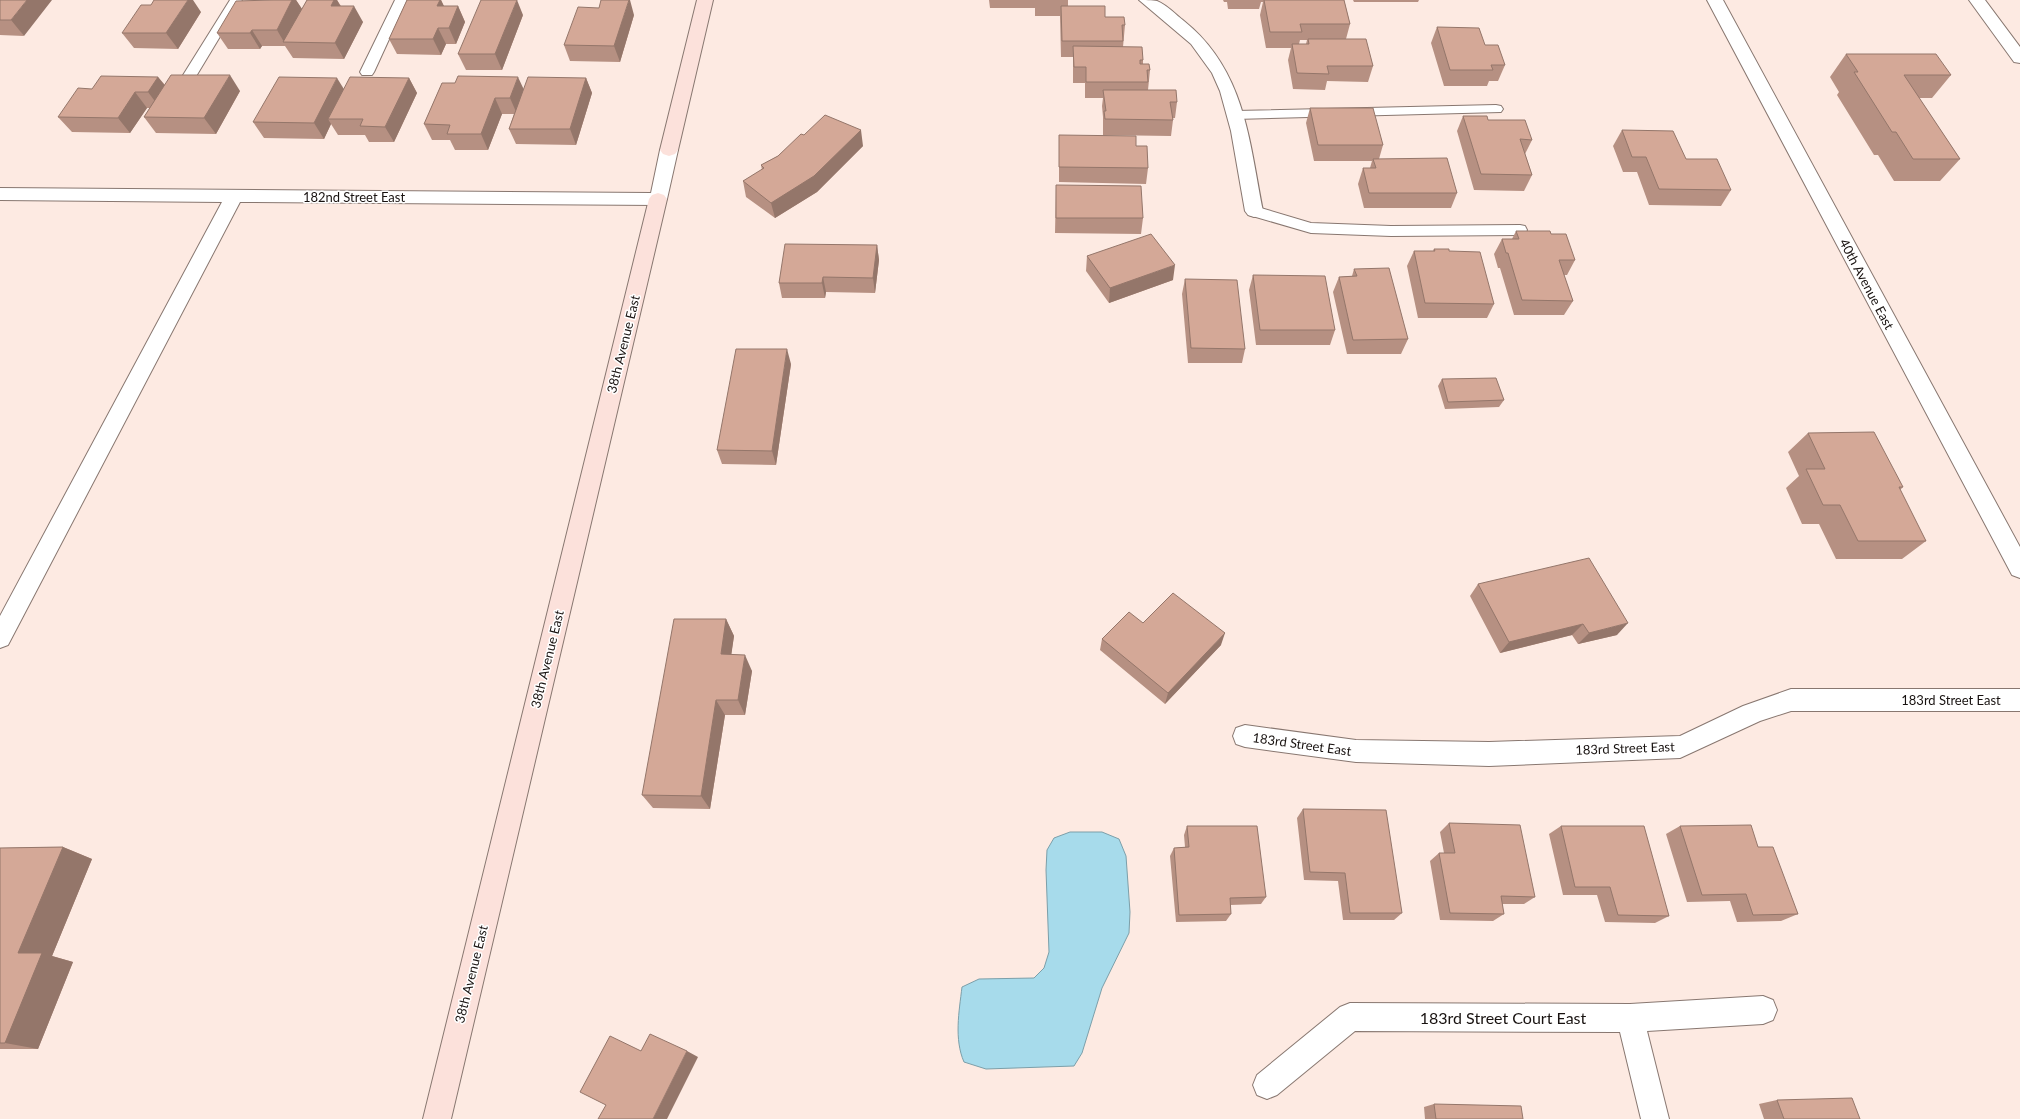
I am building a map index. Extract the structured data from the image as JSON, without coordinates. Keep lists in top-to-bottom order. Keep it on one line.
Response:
{"streets":{"street":["182nd Street East","40th Avenue East","38th Avenue East","183rd Street East","183rd Street Court East"]},"crossings":[["182nd Street East","38th Avenue East"]]}
